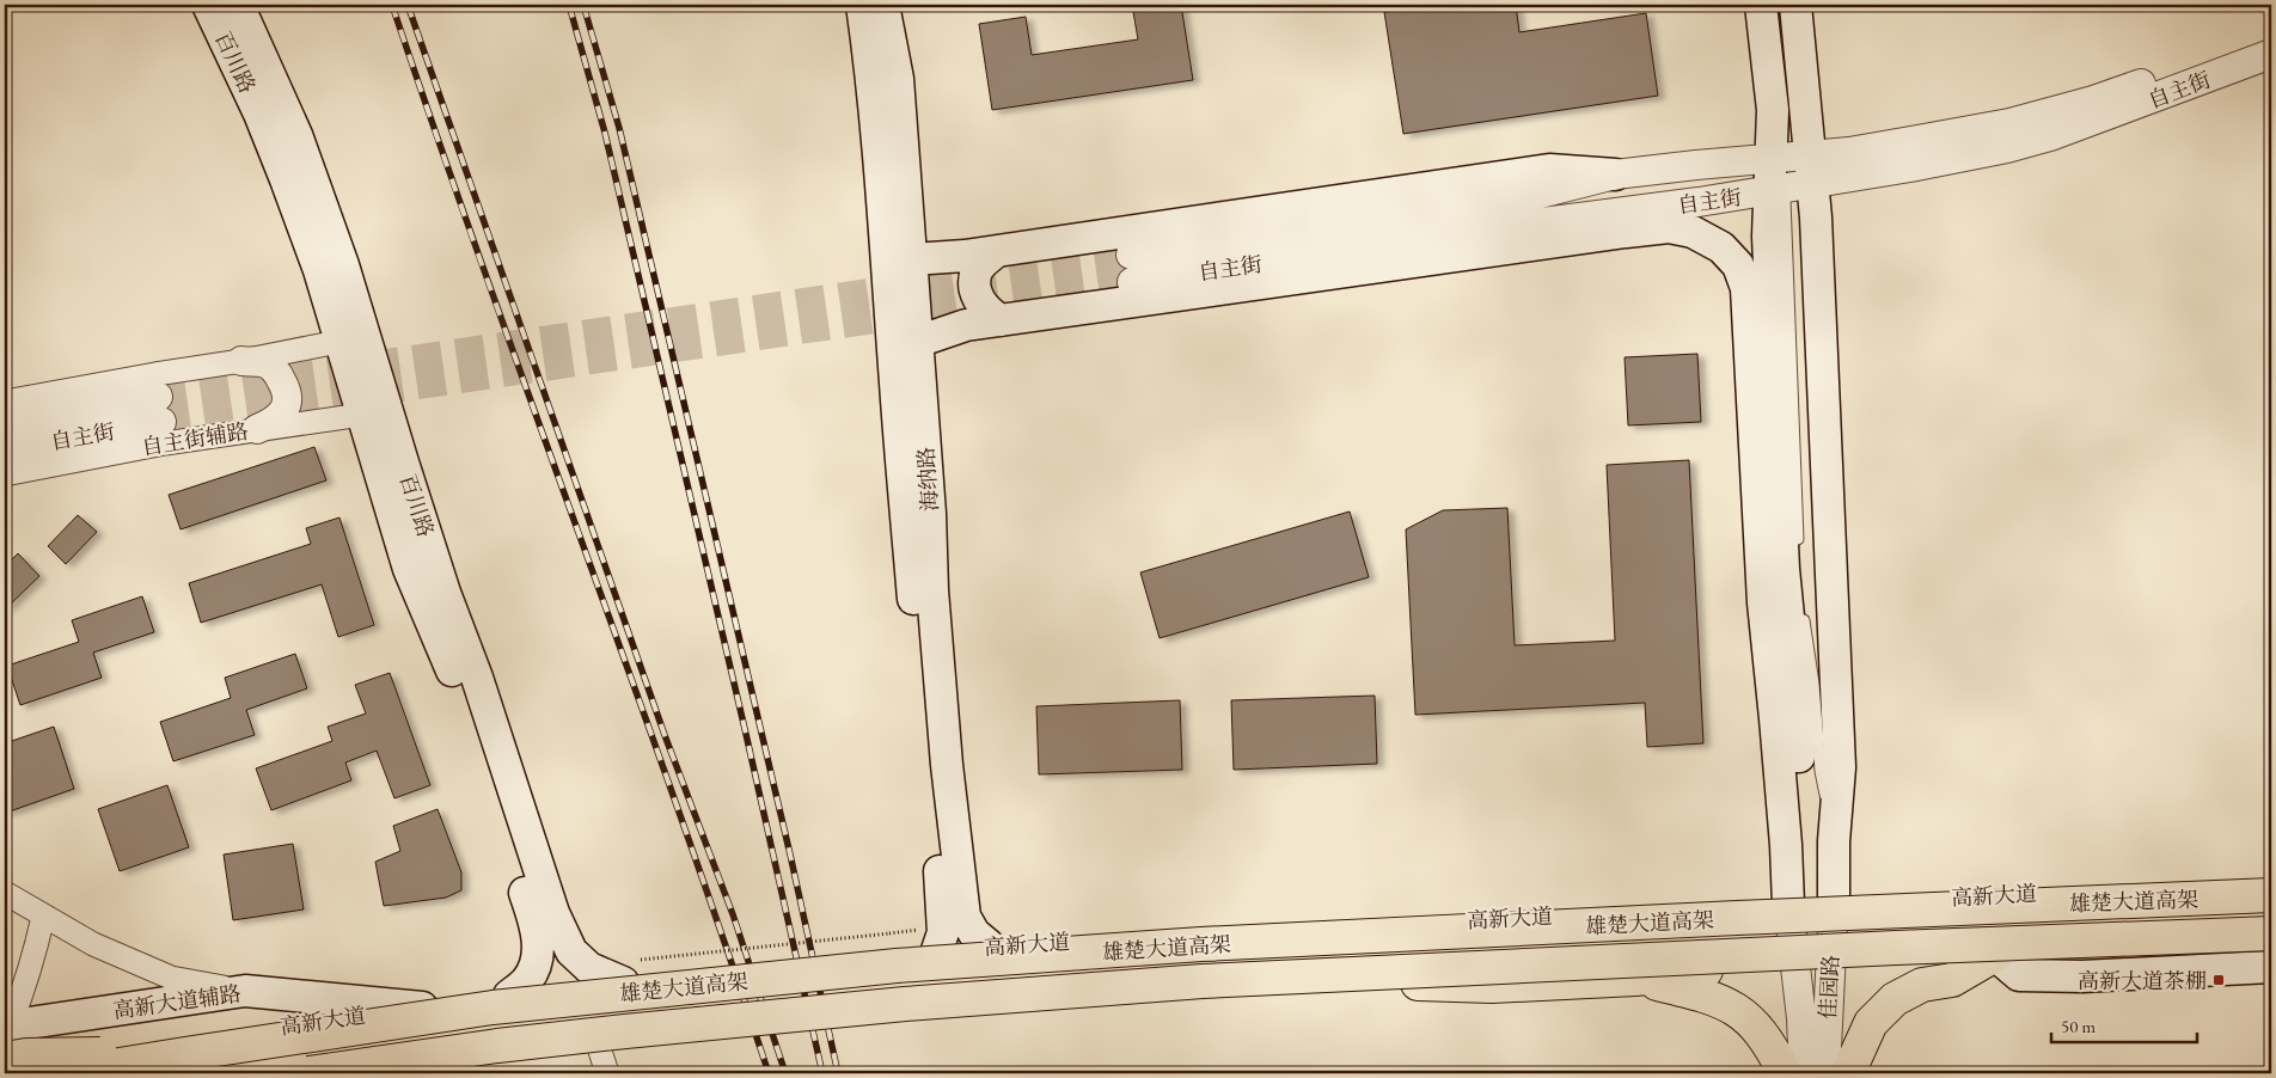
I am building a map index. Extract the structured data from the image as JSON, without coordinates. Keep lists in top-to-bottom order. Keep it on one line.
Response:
{"streets":{"main road":["百川路","海纳路","高新大道","雄楚大道高架","高新大道辅路"],"street":["自主街","自主街辅路","佳园路"]},"crossings":[["百川路","自主街辅路"],["百川路","高新大道"],["海纳路","高新大道"],["高新大道","佳园路"],["高新大道","高新大道辅路"]],"places":{"transit":["高新大道茶棚"]},"scale_bar":"50 m"}
